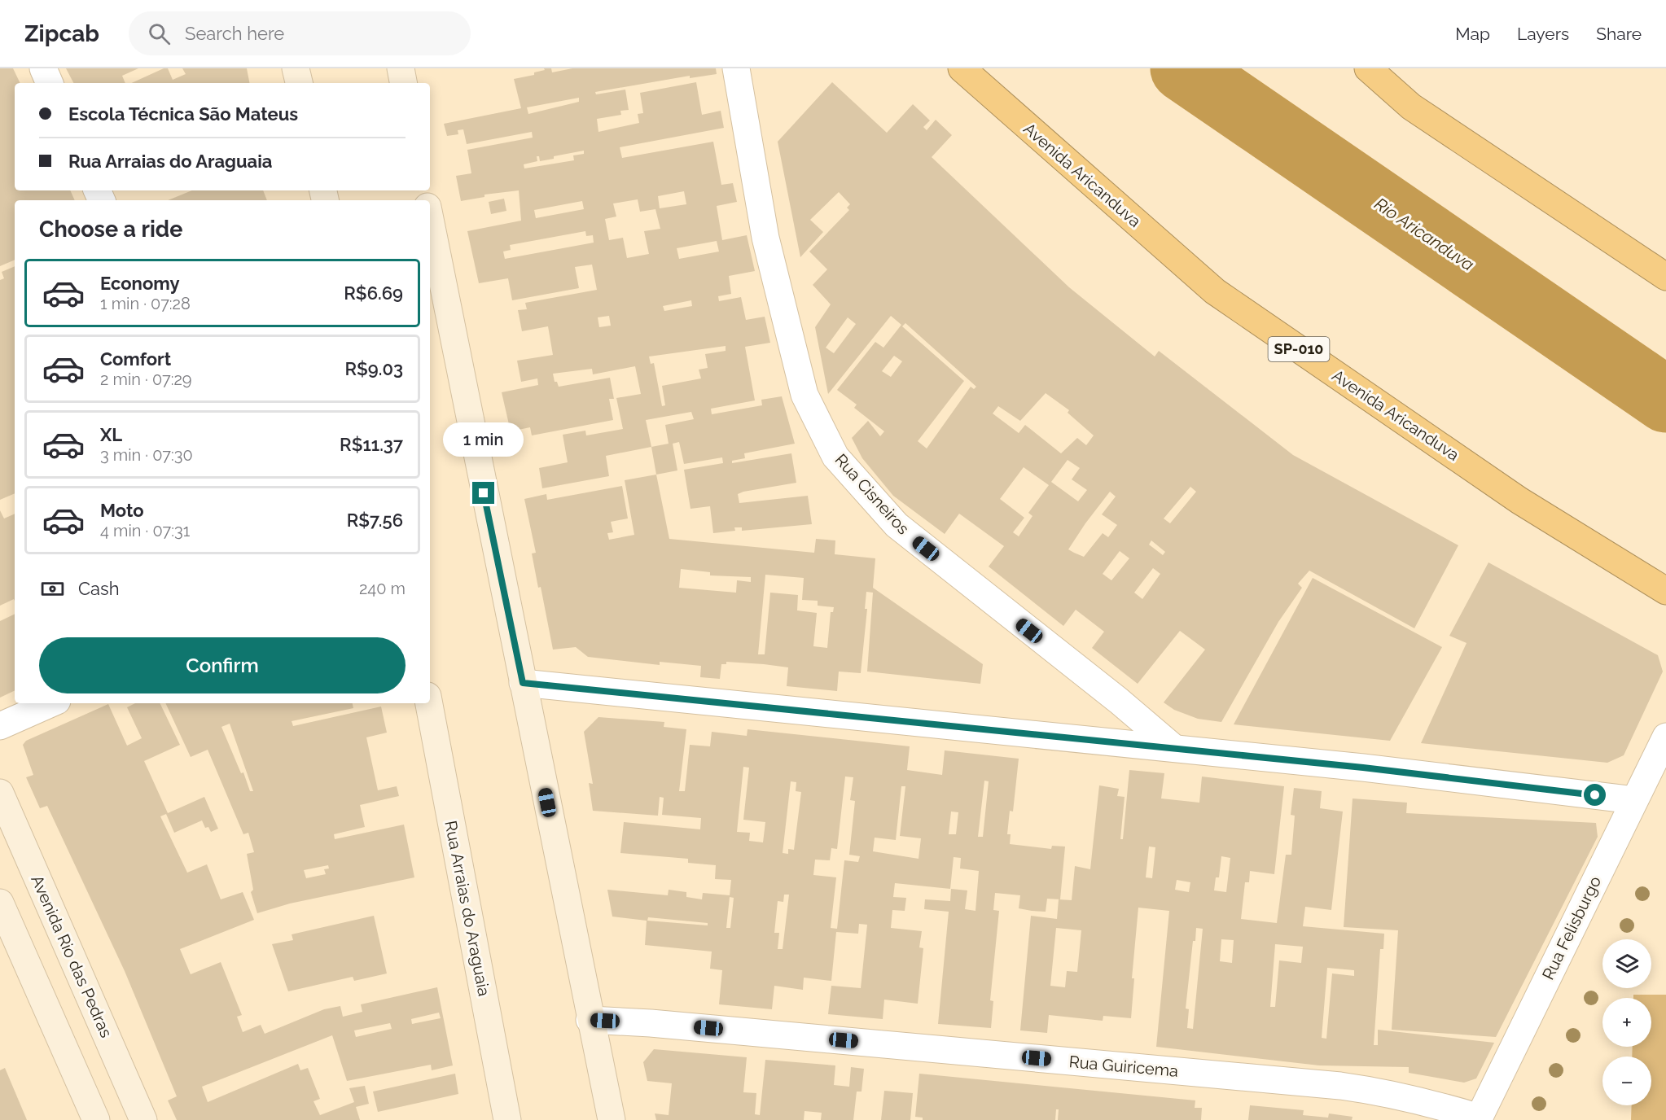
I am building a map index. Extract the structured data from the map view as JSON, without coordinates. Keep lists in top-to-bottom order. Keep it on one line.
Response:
{"streets":{"highway":["Avenida Aricanduva","SP-010"],"main road":["Rua Arraias do Araguaia","Avenida Rio das Pedras"],"street":["Rua Cisneiros","Rua Felisburgo","Rua Guiricema"]},"crossings":[["Rua Felisburgo","Rua Guiricema"]],"water":["Rio Aricanduva"],"page":{"header":"Zipcab","search":"Search here","nav":["Map","Layers","Share"],"banner":["Escola Técnica São Mateus","Rua Arraias do Araguaia"],"heading":"Choose a ride","list":[{"name":"Economy","note":"1 min · 07:28","value":"R$6.69"},{"name":"Comfort","note":"2 min · 07:29","value":"R$9.03"},{"name":"XL","note":"3 min · 07:30","value":"R$11.37"},{"name":"Moto","note":"4 min · 07:31","value":"R$7.56"}],"bubble":"1 min","pay":["Cash","240 m"],"buttons":"Confirm","map_buttons":["+","−"]}}
